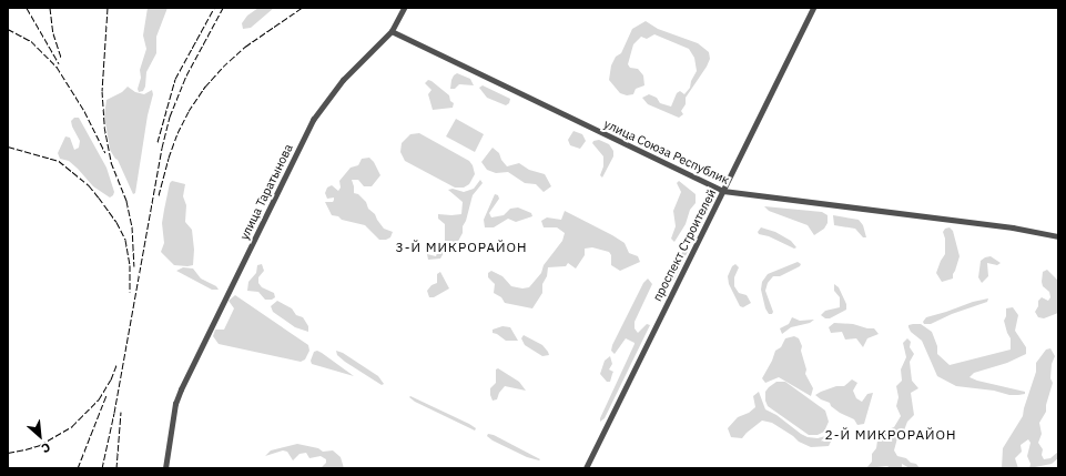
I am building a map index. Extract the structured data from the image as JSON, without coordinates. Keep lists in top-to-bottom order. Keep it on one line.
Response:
{"streets":{"street":["улица Союза Республик","улица Таратынова","проспект Строителей"]},"crossings":[["улица Союза Республик","улица Таратынова"],["улица Союза Республик","проспект Строителей"]],"districts":["3-Й МИКРОРАЙОН","2-Й МИКРОРАЙОН"],"north":"bottom right"}
